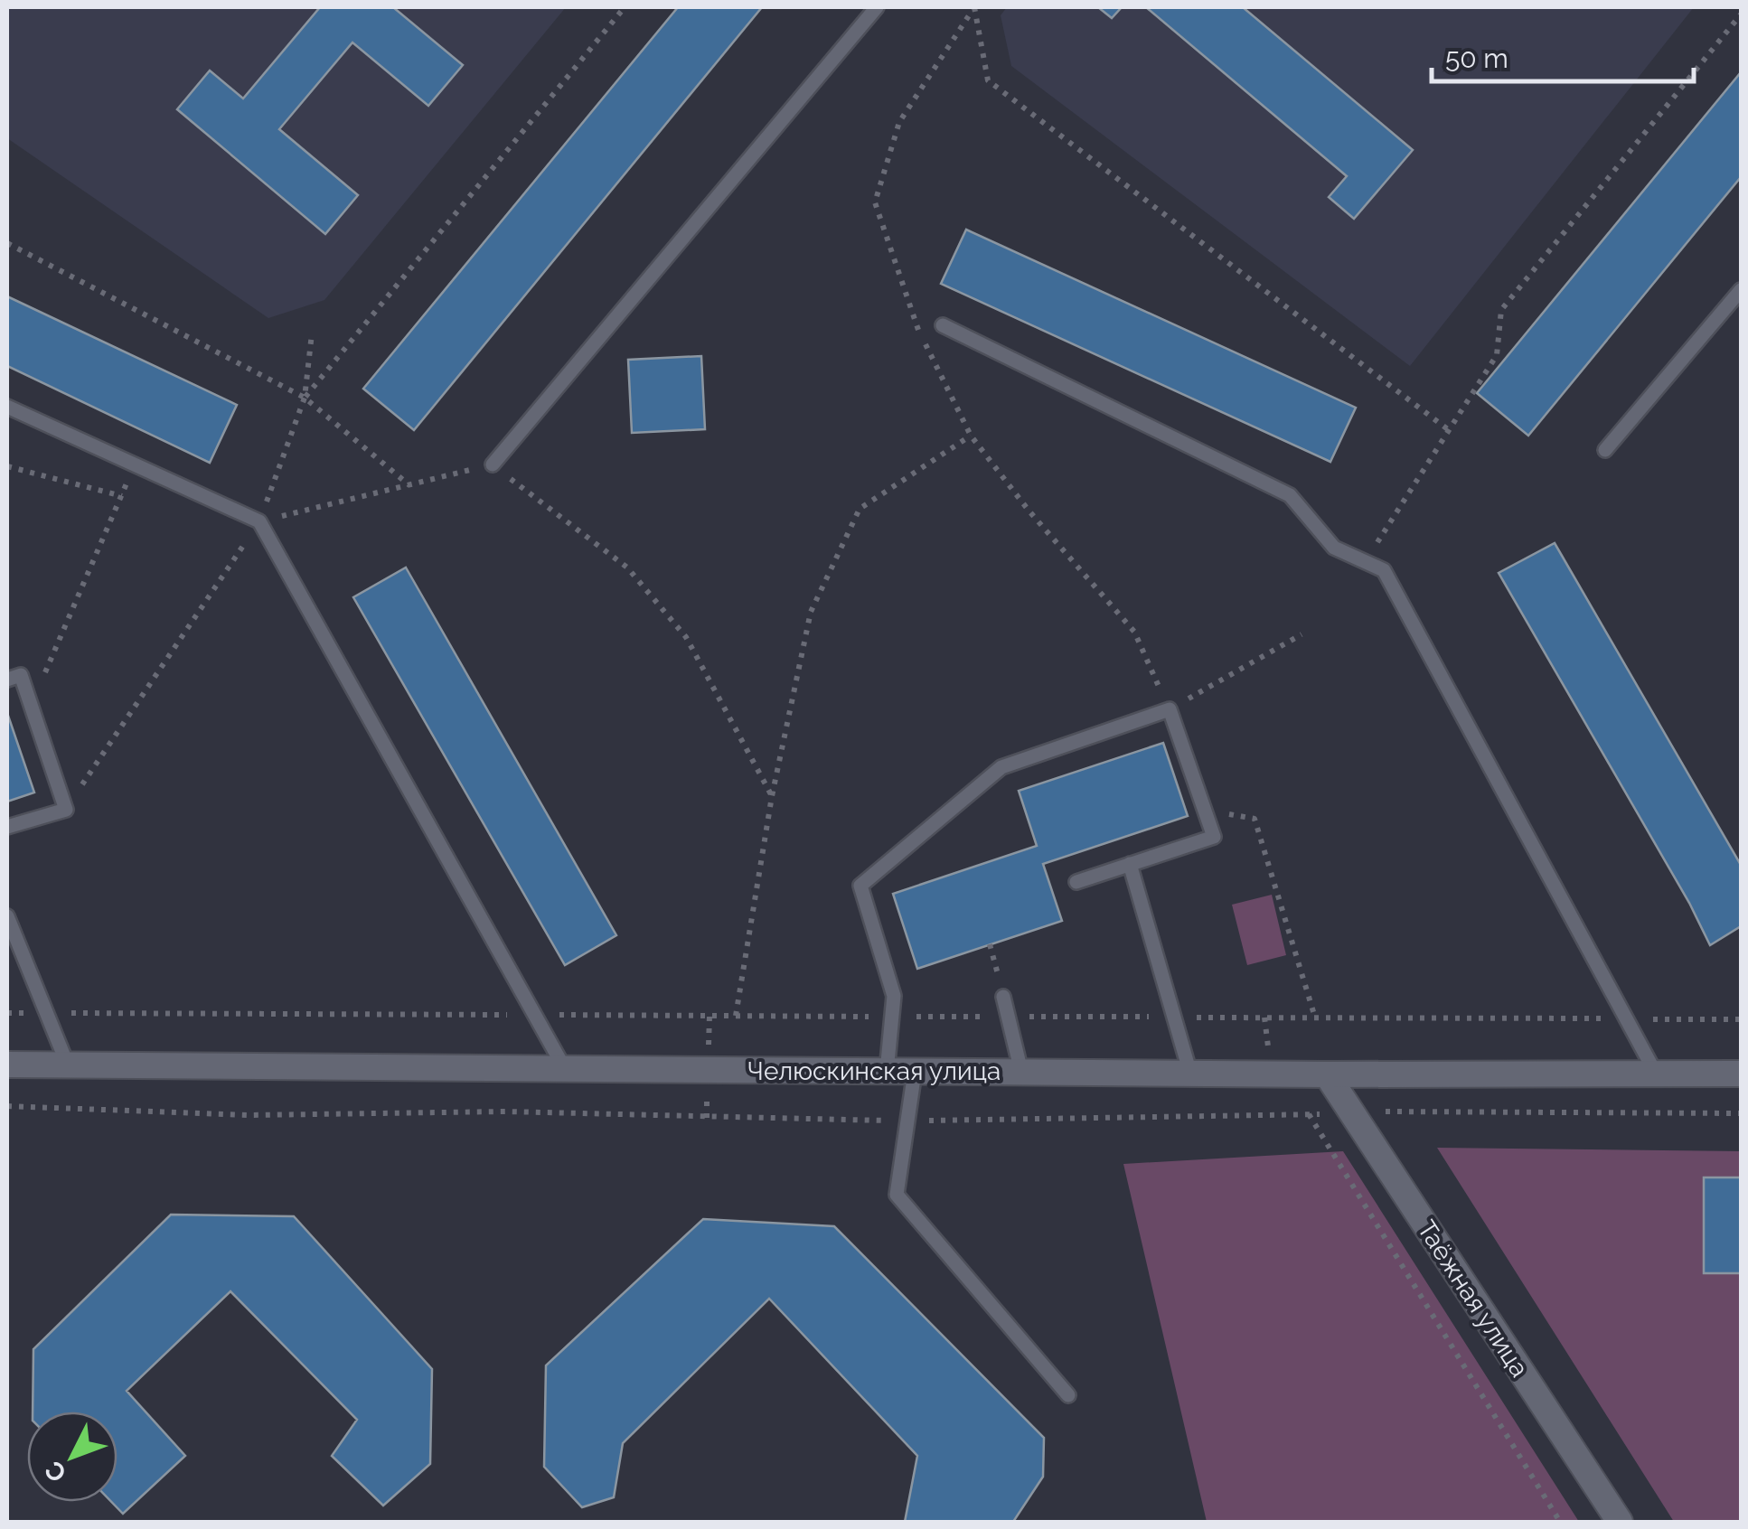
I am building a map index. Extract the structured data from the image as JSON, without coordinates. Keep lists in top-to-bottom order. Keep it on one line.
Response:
{"streets":{"street":["Челюскинская улица","Таёжная улица"]},"crossings":[["Челюскинская улица","Таёжная улица"]],"scale_bar":"50 m","north":"bottom left"}
